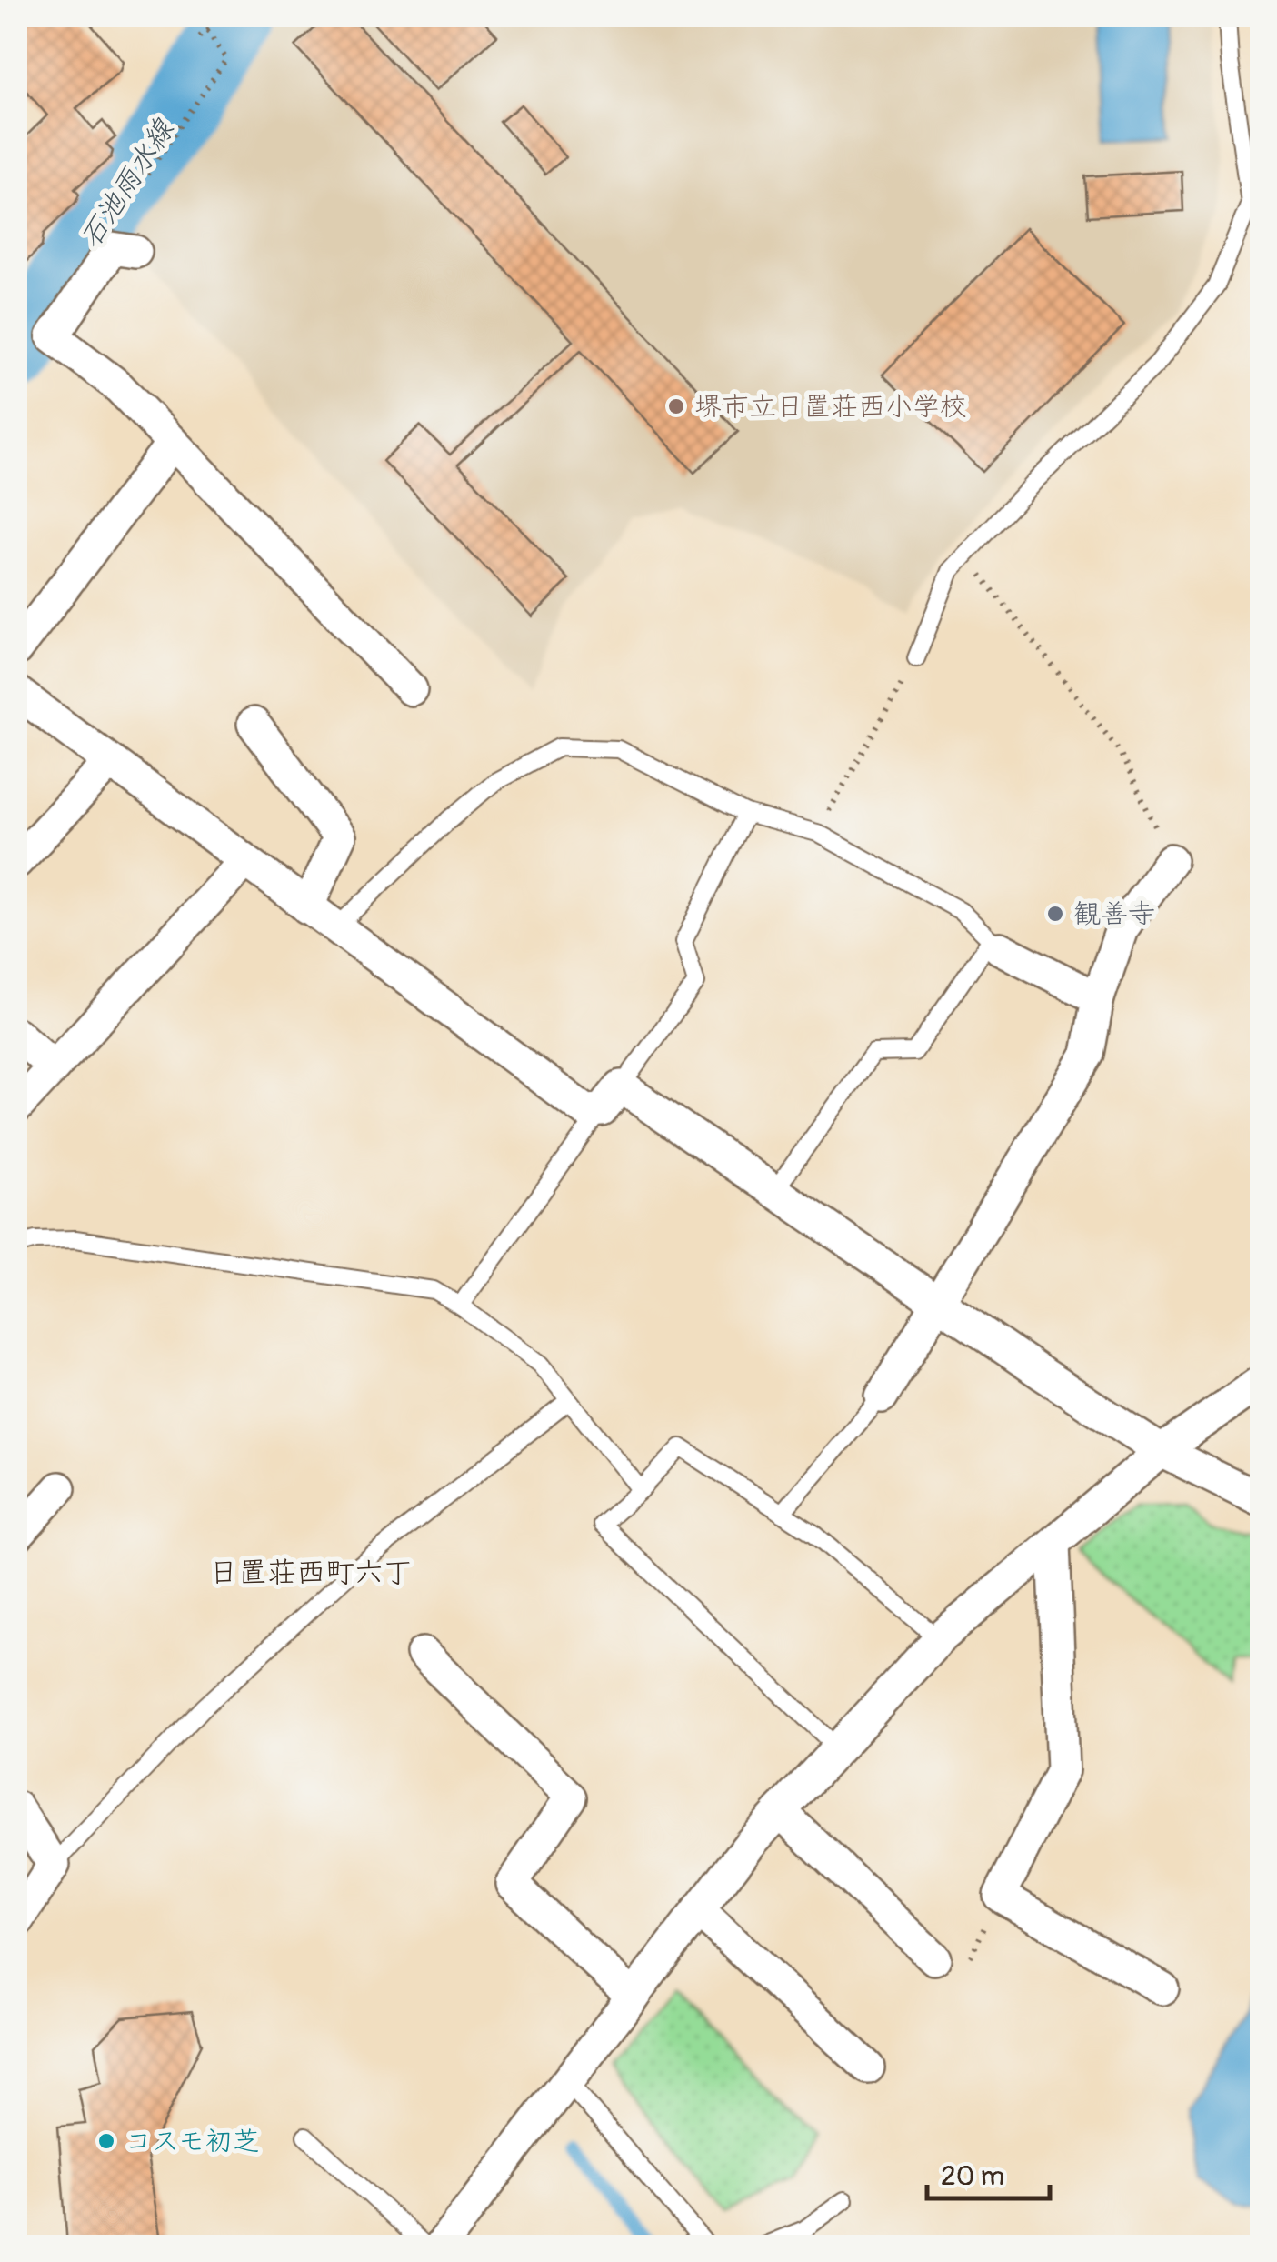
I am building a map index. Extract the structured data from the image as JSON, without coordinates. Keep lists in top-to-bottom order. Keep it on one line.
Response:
{"districts":["日置荘西町六丁"],"water":["石池雨水線"],"places":["堺市立日置荘西小学校","観善寺","コスモ初芝"],"scale_bar":"20 m"}
